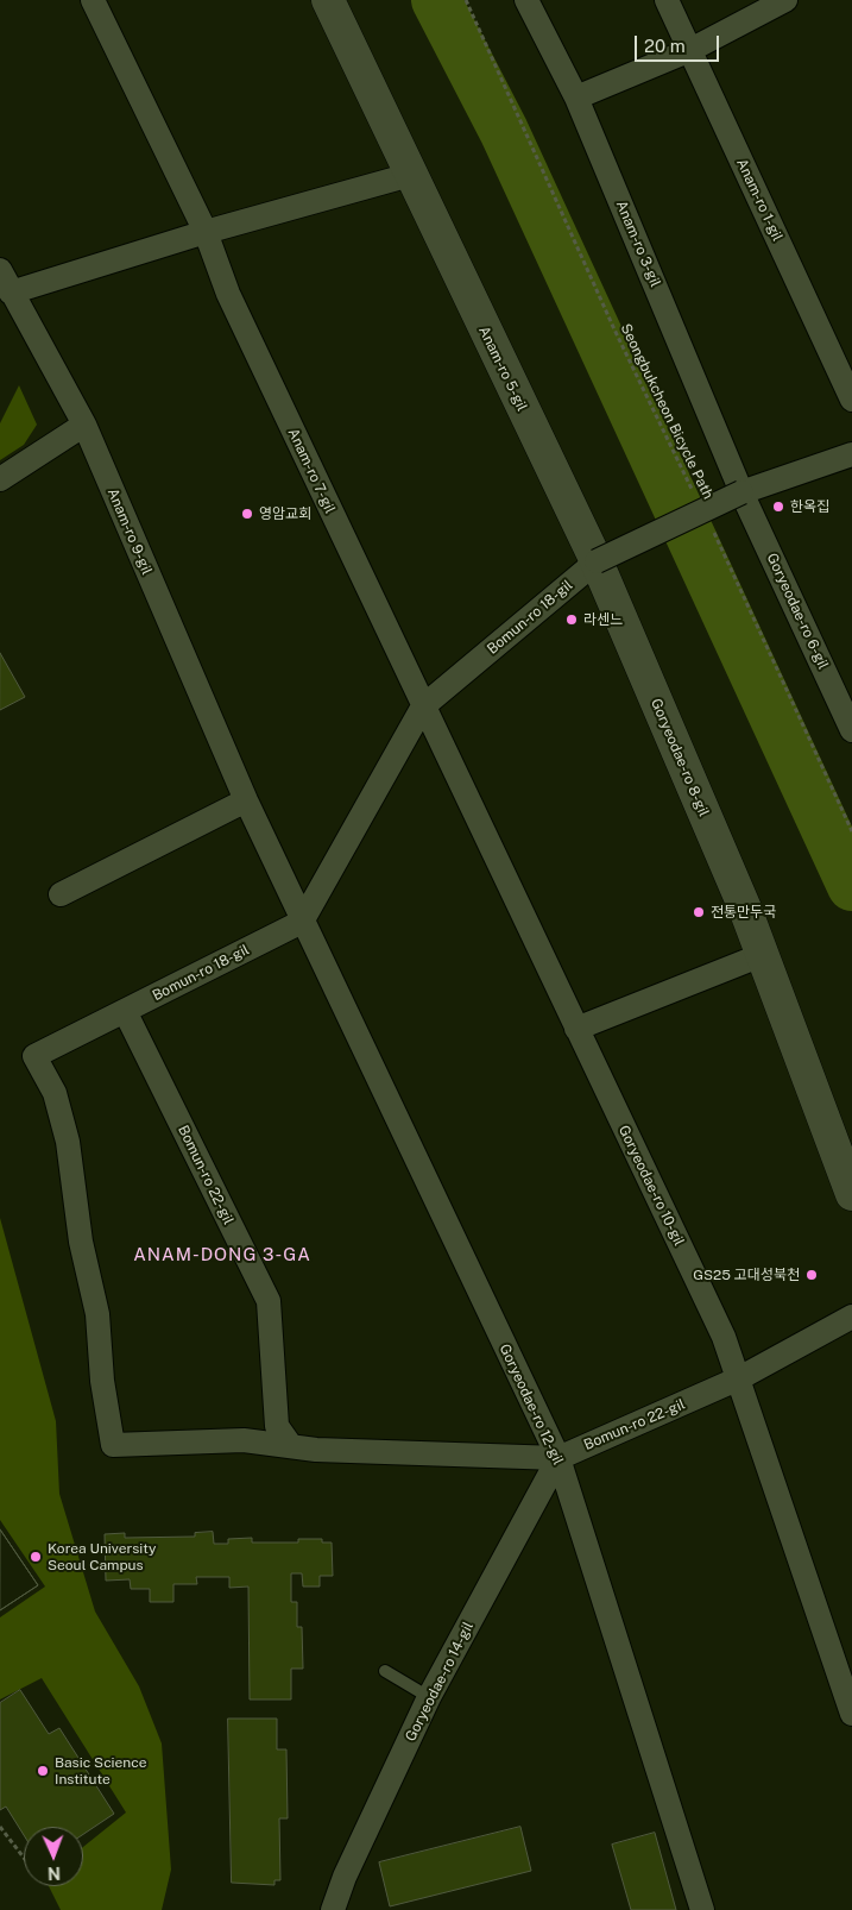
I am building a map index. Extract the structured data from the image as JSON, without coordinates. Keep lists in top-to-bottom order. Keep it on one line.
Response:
{"streets":{"main road":["Anam-ro 5-gil","Goryeodae-ro 8-gil"],"street":["Anam-ro 1-gil","Anam-ro 3-gil","Anam-ro 7-gil","Anam-ro 9-gil","Goryeodae-ro 6-gil","Bomun-ro 18-gil","Bomun-ro 22-gil","Goryeodae-ro 10-gil","Goryeodae-ro 12-gil","Goryeodae-ro 14-gil"],"path":["Seongbukcheon Bicycle Path"]},"crossings":[["Anam-ro 3-gil","Goryeodae-ro 6-gil"],["Anam-ro 3-gil","Bomun-ro 18-gil"],["Anam-ro 5-gil","Bomun-ro 18-gil"],["Anam-ro 5-gil","Goryeodae-ro 8-gil"],["Anam-ro 7-gil","Bomun-ro 18-gil"],["Anam-ro 7-gil","Goryeodae-ro 10-gil"],["Anam-ro 9-gil","Bomun-ro 18-gil"],["Anam-ro 9-gil","Goryeodae-ro 12-gil"],["Goryeodae-ro 6-gil","Bomun-ro 18-gil"],["Bomun-ro 18-gil","Goryeodae-ro 8-gil"],["Bomun-ro 18-gil","Bomun-ro 22-gil"],["Bomun-ro 18-gil","Goryeodae-ro 10-gil"],["Bomun-ro 18-gil","Goryeodae-ro 12-gil"],["Bomun-ro 22-gil","Goryeodae-ro 10-gil"],["Bomun-ro 22-gil","Goryeodae-ro 12-gil"],["Bomun-ro 22-gil","Goryeodae-ro 14-gil"],["Goryeodae-ro 12-gil","Goryeodae-ro 14-gil"]],"districts":["ANAM-DONG 3-GA"],"places":["한옥집","영암교회","라센느","전통만두국","GS25 고대성북천","Korea University Seoul Campus","Basic Science Institute"],"scale_bar":"20 m","north":"bottom"}
